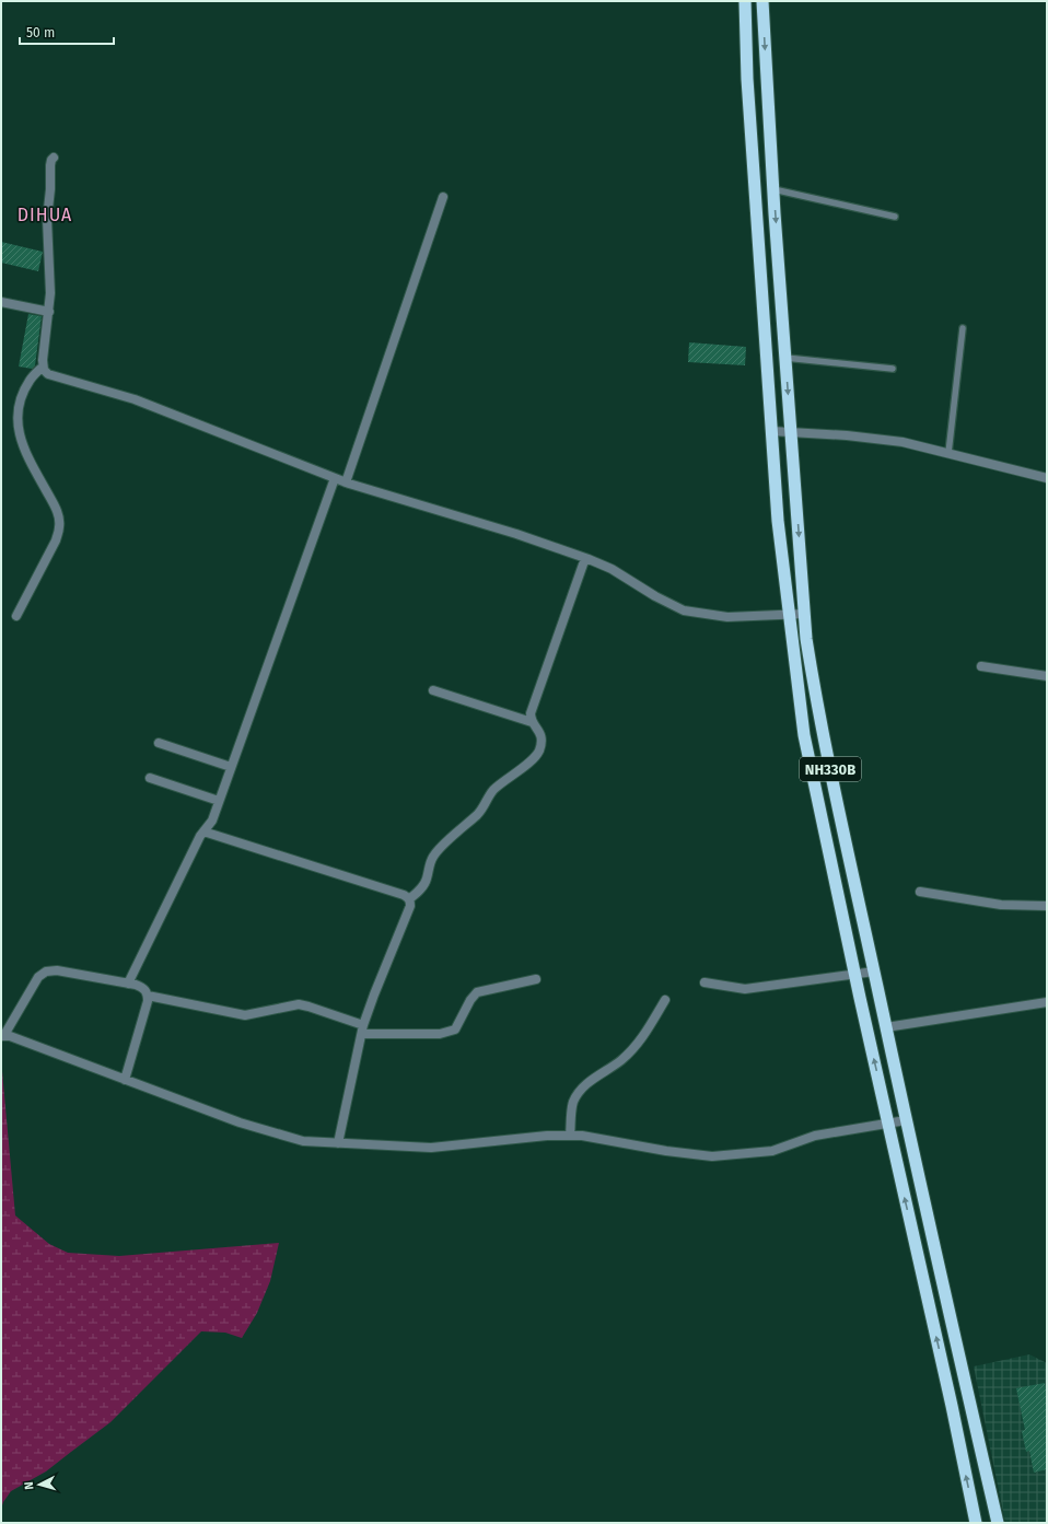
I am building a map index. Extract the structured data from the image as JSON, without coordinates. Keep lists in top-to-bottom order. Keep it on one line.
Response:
{"streets":{"highway":["NH330B"]},"districts":["DIHUA"],"scale_bar":"50 m","north":"left"}
